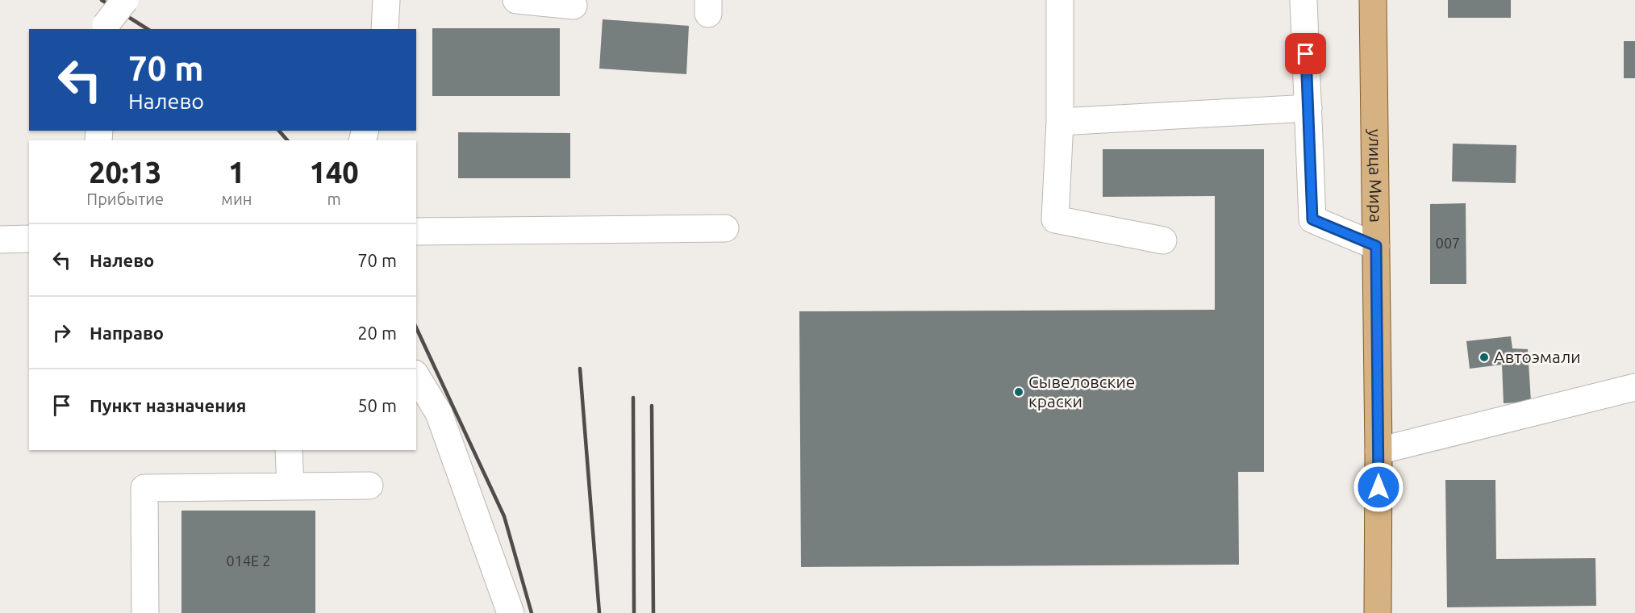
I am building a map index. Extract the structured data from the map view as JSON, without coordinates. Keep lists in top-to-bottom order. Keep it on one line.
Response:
{"streets":{"main road":["улица Мира"]},"places":["Автоэмали","Сывеловские краски"],"house_numbers":["007","014Е 2"],"page":{"turn":["70 m","Налево"],"eta":["20:13","Прибытие","1","мин","140","m"],"list":[{"name":"Налево","value":"70 m"},{"name":"Направо","value":"20 m"},{"name":"Пункт назначения","value":"50 m"}]}}
